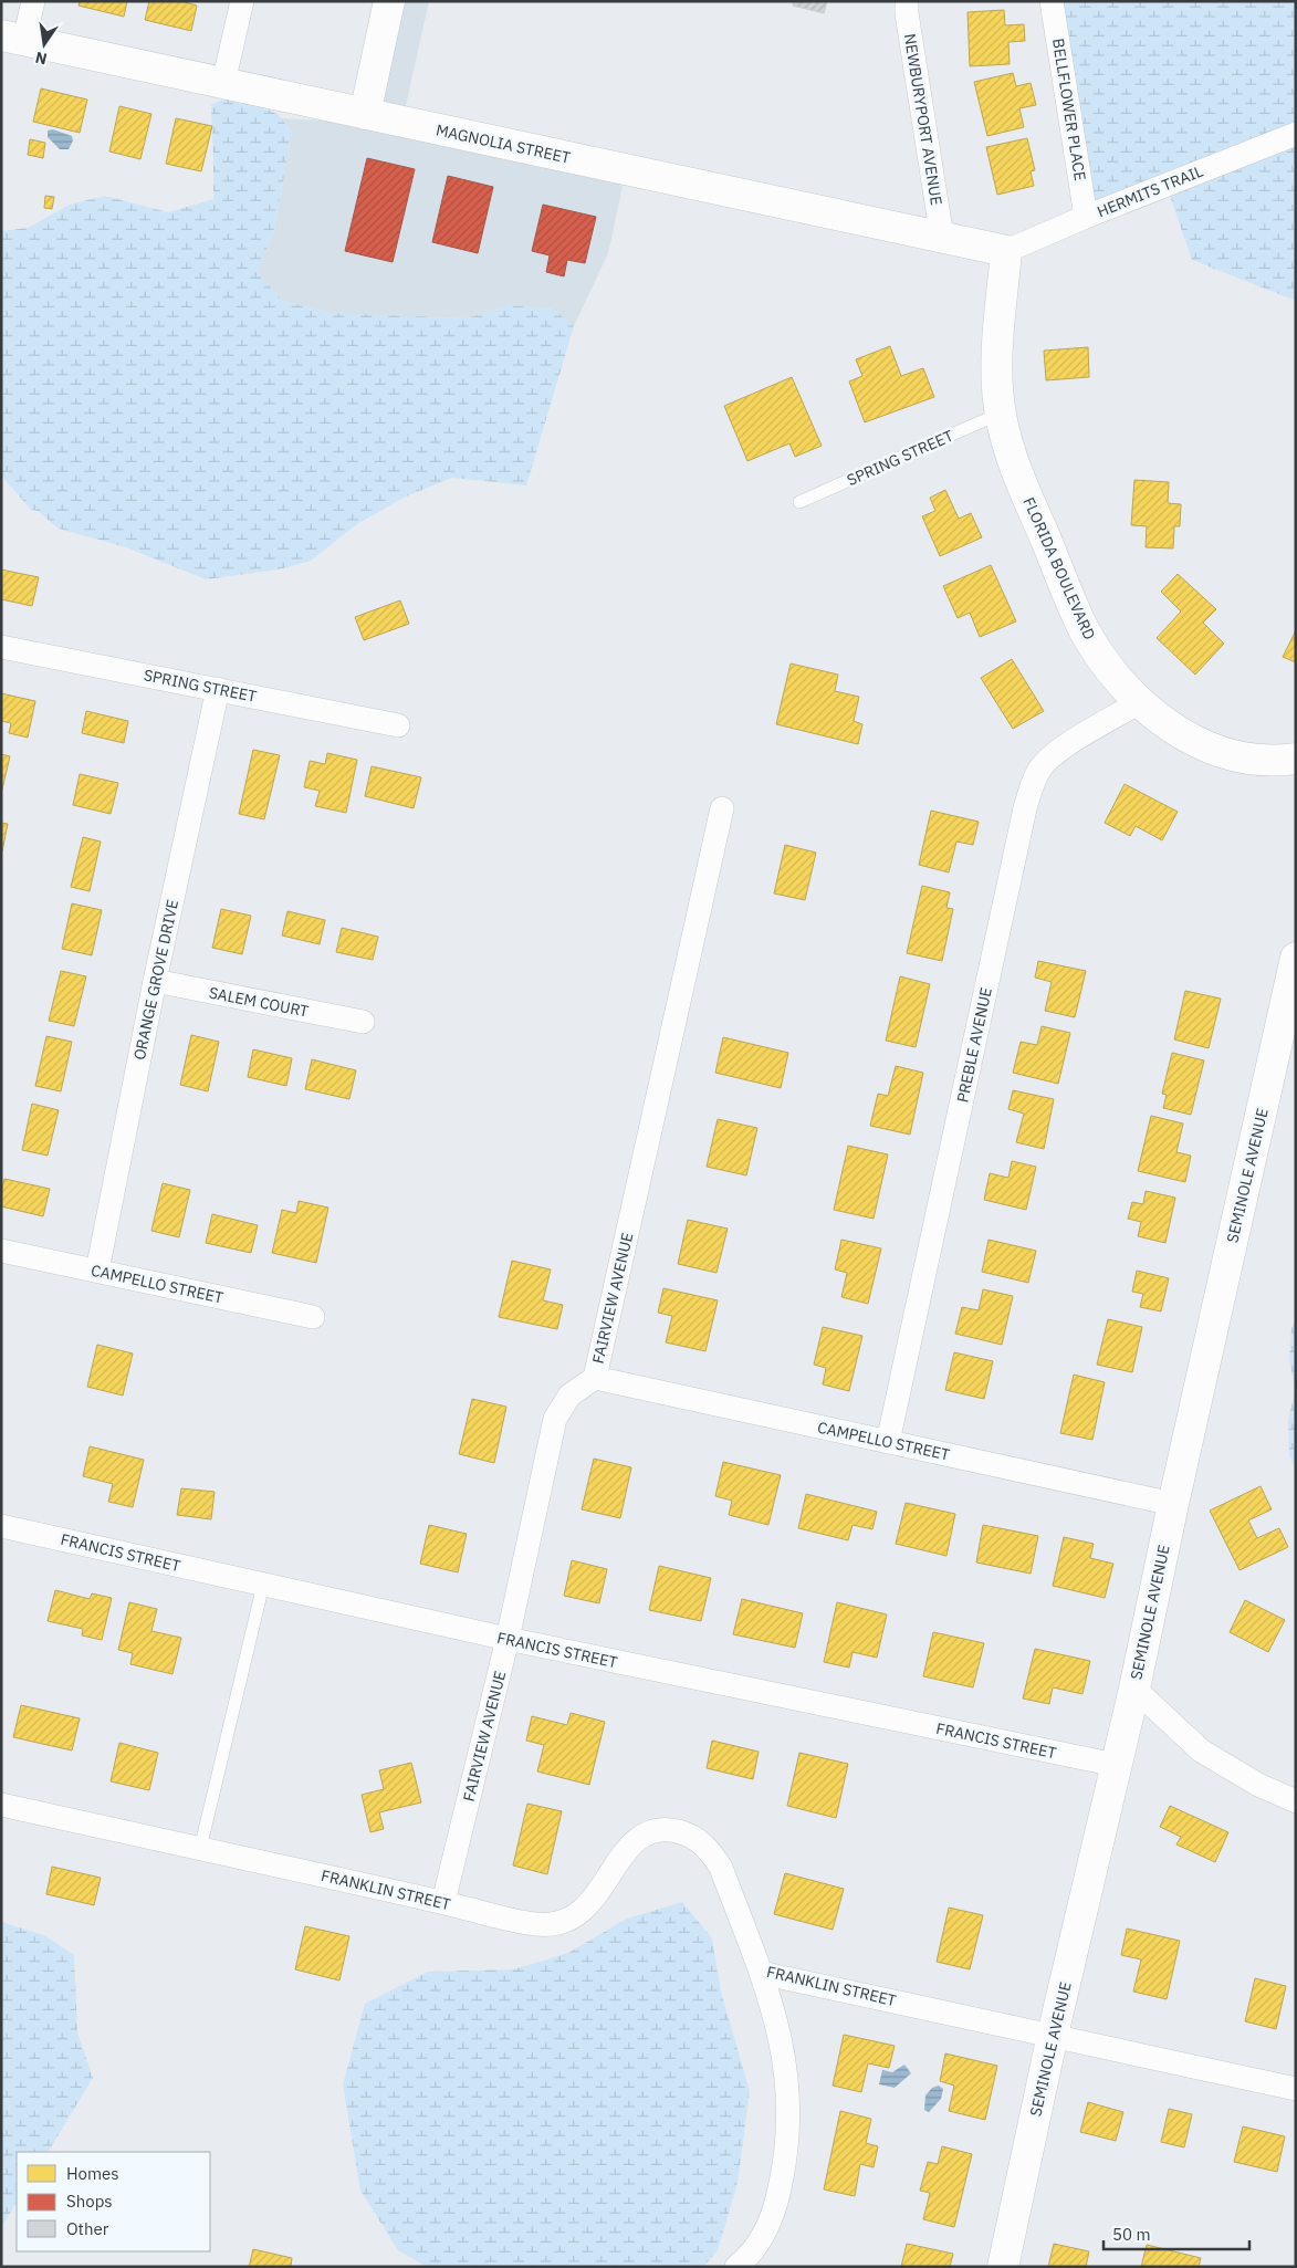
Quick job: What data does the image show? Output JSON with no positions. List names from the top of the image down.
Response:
{
  "streets": {
    "street": [
      "BELLFLOWER PLACE",
      "NEWBURYPORT AVENUE",
      "MAGNOLIA STREET",
      "HERMITS TRAIL",
      "SPRING STREET",
      "FLORIDA BOULEVARD",
      "ORANGE GROVE DRIVE",
      "SALEM COURT",
      "PREBLE AVENUE",
      "SEMINOLE AVENUE",
      "CAMPELLO STREET",
      "FAIRVIEW AVENUE",
      "FRANCIS STREET",
      "FRANKLIN STREET"
    ]
  },
  "crossings": [
    ["BELLFLOWER PLACE", "HERMITS TRAIL"],
    ["NEWBURYPORT AVENUE", "MAGNOLIA STREET"],
    ["MAGNOLIA STREET", "HERMITS TRAIL"],
    ["MAGNOLIA STREET", "FLORIDA BOULEVARD"],
    ["HERMITS TRAIL", "FLORIDA BOULEVARD"],
    ["SPRING STREET", "FLORIDA BOULEVARD"],
    ["SPRING STREET", "ORANGE GROVE DRIVE"],
    ["FLORIDA BOULEVARD", "PREBLE AVENUE"],
    ["ORANGE GROVE DRIVE", "SALEM COURT"],
    ["ORANGE GROVE DRIVE", "CAMPELLO STREET"],
    ["PREBLE AVENUE", "CAMPELLO STREET"],
    ["SEMINOLE AVENUE", "CAMPELLO STREET"],
    ["SEMINOLE AVENUE", "FRANCIS STREET"],
    ["SEMINOLE AVENUE", "FRANKLIN STREET"],
    ["CAMPELLO STREET", "FAIRVIEW AVENUE"],
    ["FAIRVIEW AVENUE", "FRANCIS STREET"],
    ["FAIRVIEW AVENUE", "FRANKLIN STREET"]
  ],
  "legend": ["Homes", "Shops", "Other"],
  "scale_bar": "50 m",
  "north": "bottom"
}
